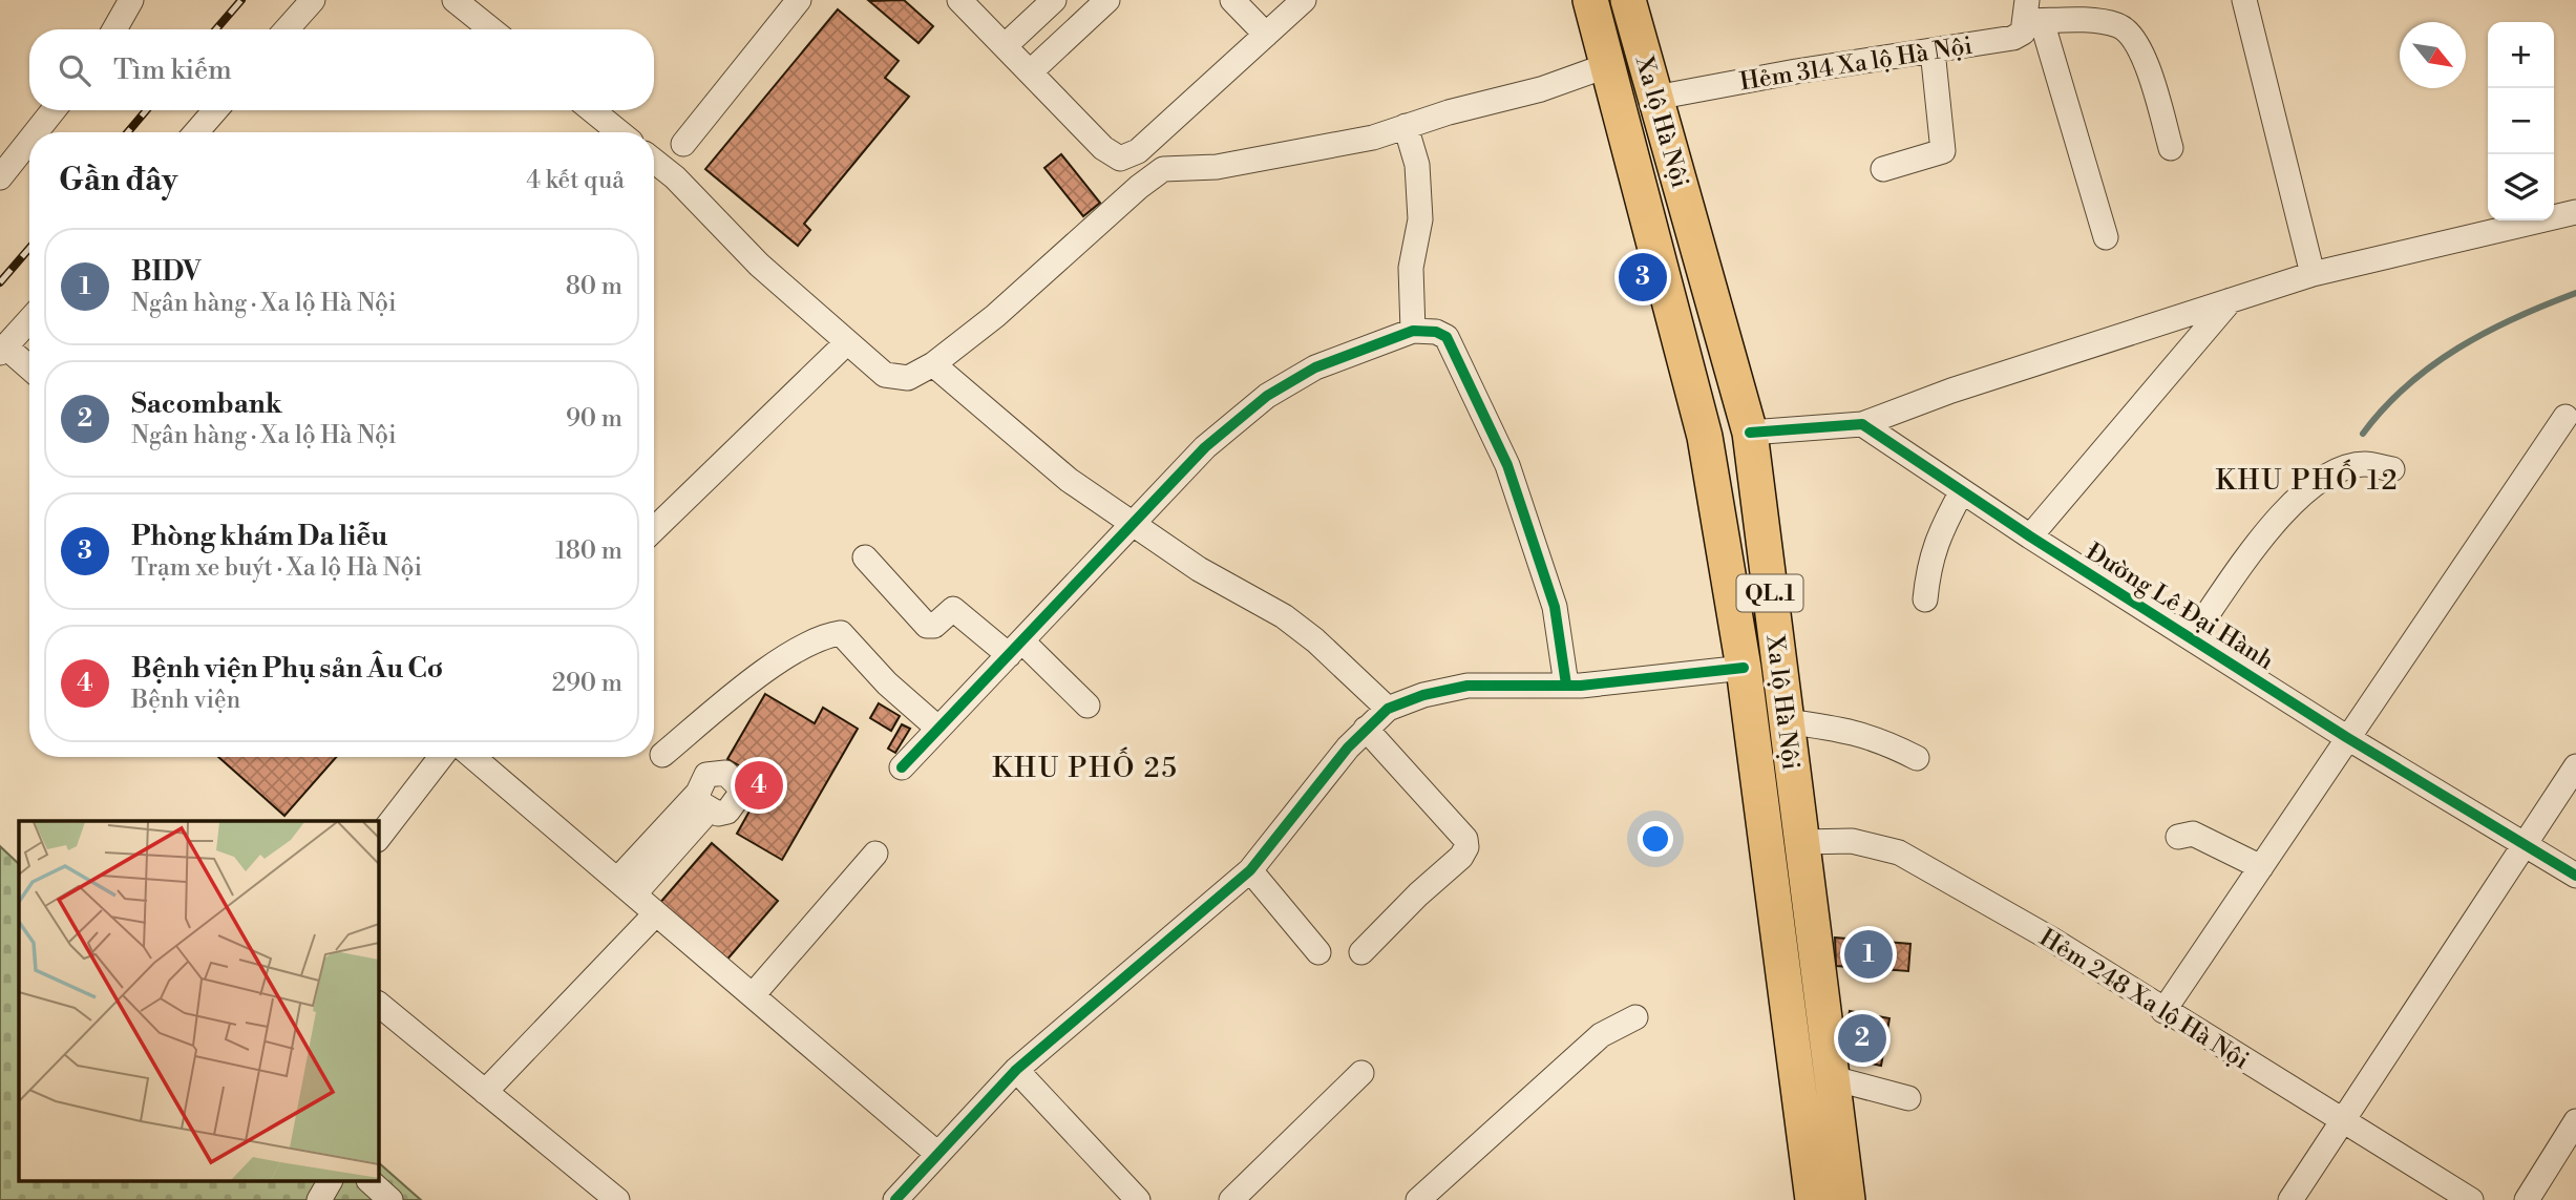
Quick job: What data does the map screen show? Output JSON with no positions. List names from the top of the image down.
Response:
{
  "streets": {
    "highway": ["Xa lộ Hà Nội", "QL.1"],
    "street": ["Hẻm 314 Xa lộ Hà Nội", "Đường Lê Đại Hành", "Hẻm 248 Xa lộ Hà Nội"]
  },
  "crossings": [
    ["Hẻm 314 Xa lộ Hà Nội", "Xa lộ Hà Nội"],
    ["Xa lộ Hà Nội", "Hẻm 248 Xa lộ Hà Nội"]
  ],
  "districts": ["KHU PHỐ 12", "KHU PHỐ 25"],
  "north": "bottom right",
  "page": {
    "map_buttons": ["+", "−"],
    "search": "Tìm kiếm",
    "heading": ["Gần đây", "4 kết quả"],
    "list": [
      {
        "mark": "1",
        "name": "BIDV",
        "note": "Ngân hàng · Xa lộ Hà Nội",
        "value": "80 m"
      },
      {
        "mark": "2",
        "name": "Sacombank",
        "note": "Ngân hàng · Xa lộ Hà Nội",
        "value": "90 m"
      },
      {
        "mark": "3",
        "name": "Phòng khám Da liễu",
        "note": "Trạm xe buýt · Xa lộ Hà Nội",
        "value": "180 m"
      },
      {
        "mark": "4",
        "name": "Bệnh viện Phụ sản Âu Cơ",
        "note": "Bệnh viện",
        "value": "290 m"
      }
    ],
    "pins": [
      "3",
      "4",
      "1",
      "2"
    ]
  }
}
